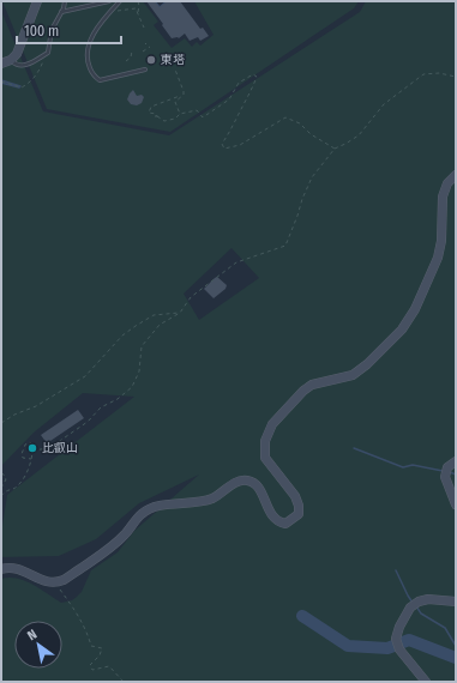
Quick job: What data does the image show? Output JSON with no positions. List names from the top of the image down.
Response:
{
  "places": ["東塔", "比叡山"],
  "scale_bar": "100 m",
  "north": "top left"
}
